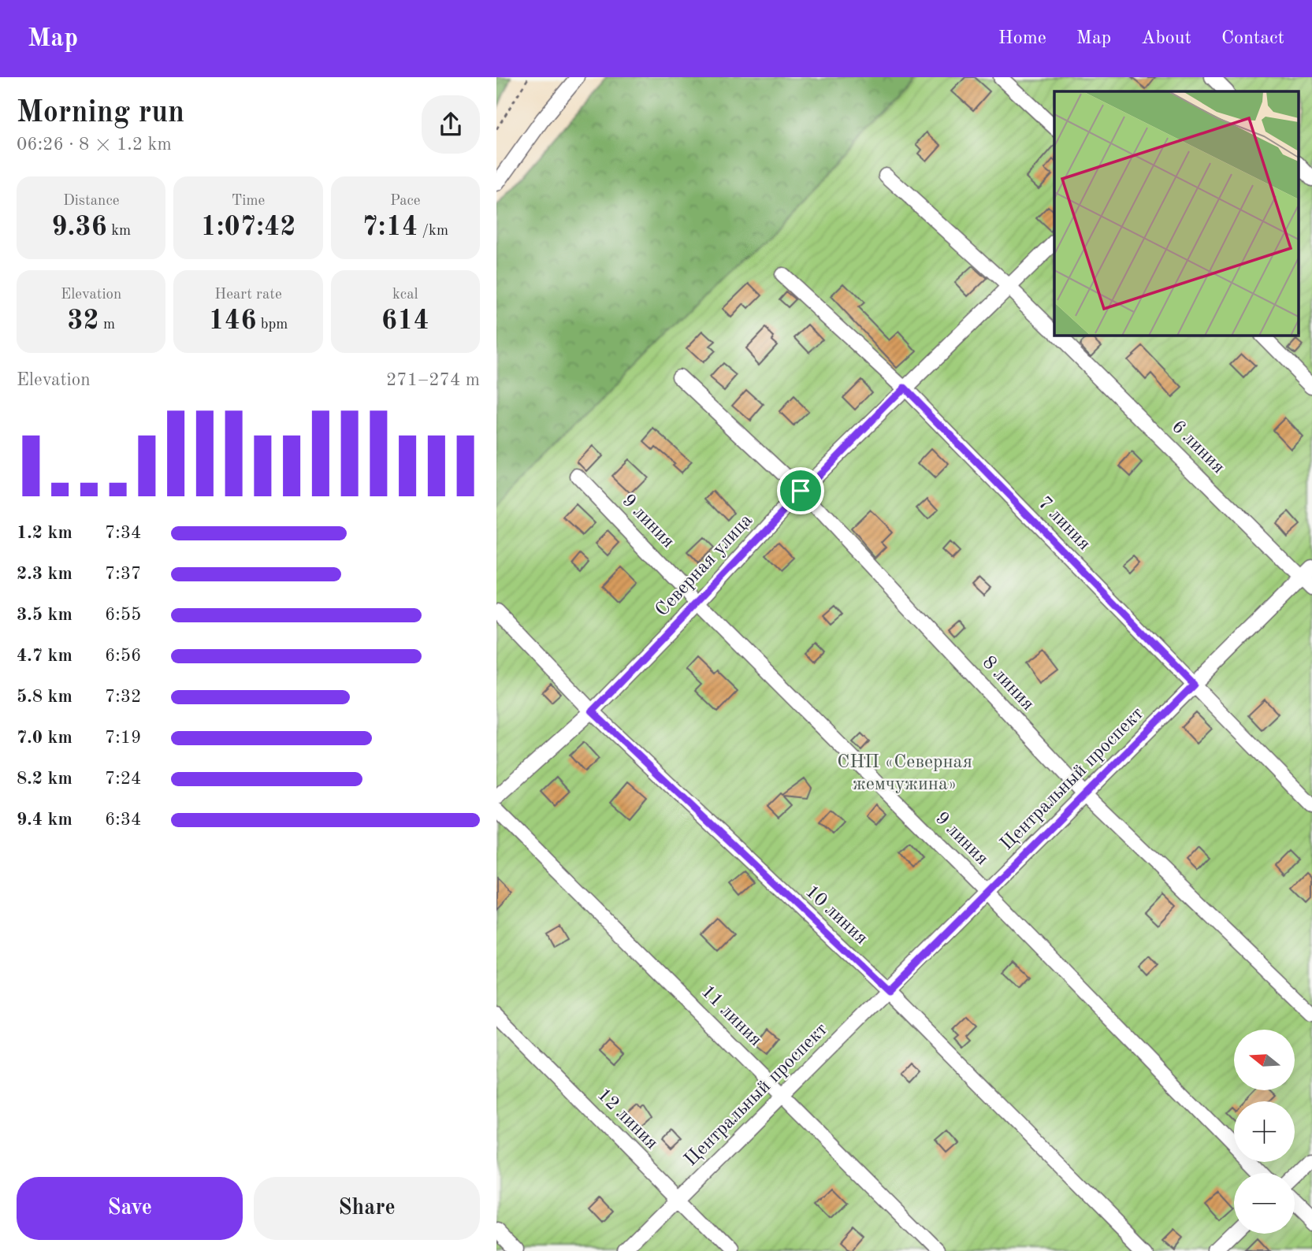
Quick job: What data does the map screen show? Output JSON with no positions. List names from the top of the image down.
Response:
{
  "streets": {
    "street": [
      "6 линия",
      "9 линия",
      "7 линия",
      "Северная улица",
      "8 линия",
      "Центральный проспект",
      "10 линия",
      "11 линия",
      "12 линия"
    ]
  },
  "crossings": [
    ["6 линия", "Северная улица"],
    ["6 линия", "Центральный проспект"],
    ["9 линия", "Северная улица"],
    ["9 линия", "Центральный проспект"],
    ["7 линия", "Северная улица"],
    ["7 линия", "Центральный проспект"],
    ["Северная улица", "8 линия"],
    ["Северная улица", "10 линия"],
    ["8 линия", "Центральный проспект"],
    ["Центральный проспект", "10 линия"],
    ["Центральный проспект", "11 линия"],
    ["Центральный проспект", "12 линия"]
  ],
  "parks": ["СНП «Северная жемчужина»"],
  "north": "left",
  "page": {
    "header": "Map",
    "nav": [
      "Home",
      "Map",
      "About",
      "Contact"
    ],
    "heading": ["Morning run", "06:26 · 8 × 1.2 km"],
    "stats": [
      ["Distance", "9.36 km"],
      ["Time", "1:07:42"],
      ["Pace", "7:14 /km"],
      ["Elevation", "32 m"],
      ["Heart rate", "146 bpm"],
      ["kcal", "614"]
    ],
    "chart": ["Elevation", "271–274 m"],
    "list": [
      {
        "name": "1.2 km",
        "note": "7:34"
      },
      {
        "name": "2.3 km",
        "note": "7:37"
      },
      {
        "name": "3.5 km",
        "note": "6:55"
      },
      {
        "name": "4.7 km",
        "note": "6:56"
      },
      {
        "name": "5.8 km",
        "note": "7:32"
      },
      {
        "name": "7.0 km",
        "note": "7:19"
      },
      {
        "name": "8.2 km",
        "note": "7:24"
      },
      {
        "name": "9.4 km",
        "note": "6:34"
      }
    ],
    "map_buttons": ["+", "−"],
    "buttons": ["Save", "Share"]
  }
}
